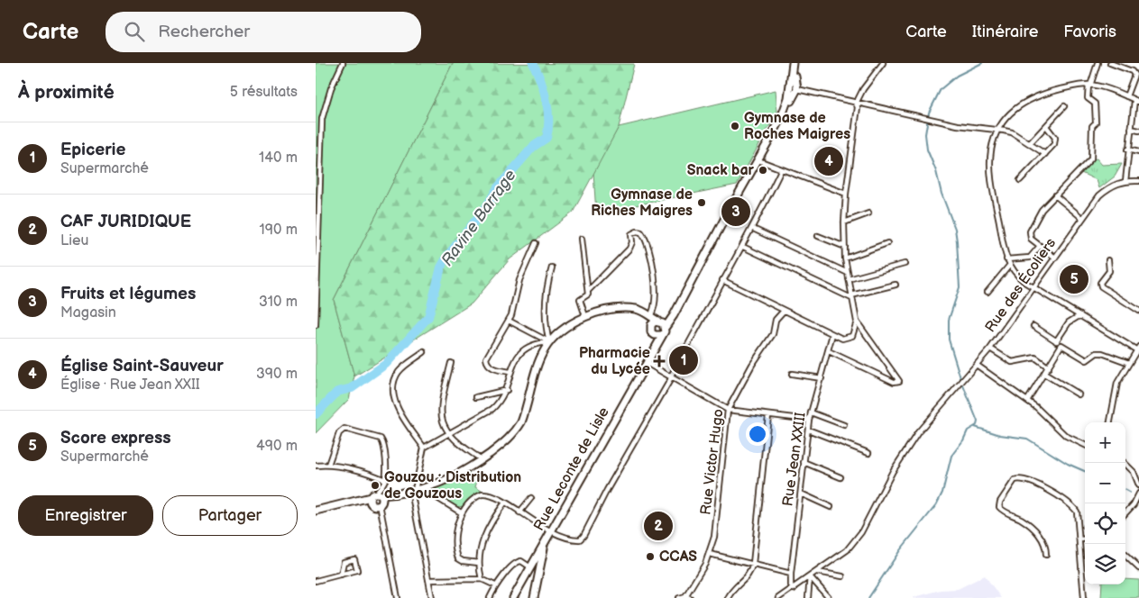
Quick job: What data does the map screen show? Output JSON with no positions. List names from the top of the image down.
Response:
{
  "streets": {
    "main road": ["Rue Leconte de Lisle"],
    "street": ["Rue des Écoliers", "Rue Jean XXIII", "Rue Victor Hugo"]
  },
  "crossings": [
    ["Rue des Écoliers", "Rue Jean XXIII"]
  ],
  "water": ["Ravine Barrage"],
  "places": {
    "other": [
      "Gymnase de Roches Maigres",
      "Snack bar",
      "Gymnase de Riches Maigres",
      "Gouzou : Distribution de Gouzous",
      "CCAS"
    ],
    "health": ["Pharmacie du Lycée"]
  },
  "page": {
    "header": "Carte",
    "search": "Rechercher",
    "nav": ["Carte", "Itinéraire", "Favoris"],
    "heading": ["À proximité", "5 résultats"],
    "list": [
      {
        "mark": "1",
        "name": "Epicerie",
        "note": "Supermarché",
        "value": "140 m"
      },
      {
        "mark": "2",
        "name": "CAF JURIDIQUE",
        "note": "Lieu",
        "value": "190 m"
      },
      {
        "mark": "3",
        "name": "Fruits et légumes",
        "note": "Magasin",
        "value": "310 m"
      },
      {
        "mark": "4",
        "name": "Église Saint-Sauveur",
        "note": "Église · Rue Jean XXII",
        "value": "390 m"
      },
      {
        "mark": "5",
        "name": "Score express",
        "note": "Supermarché",
        "value": "490 m"
      }
    ],
    "pins": [
      "4",
      "3",
      "5",
      "1",
      "2"
    ],
    "map_buttons": ["+", "−"],
    "buttons": ["Enregistrer", "Partager"]
  }
}
